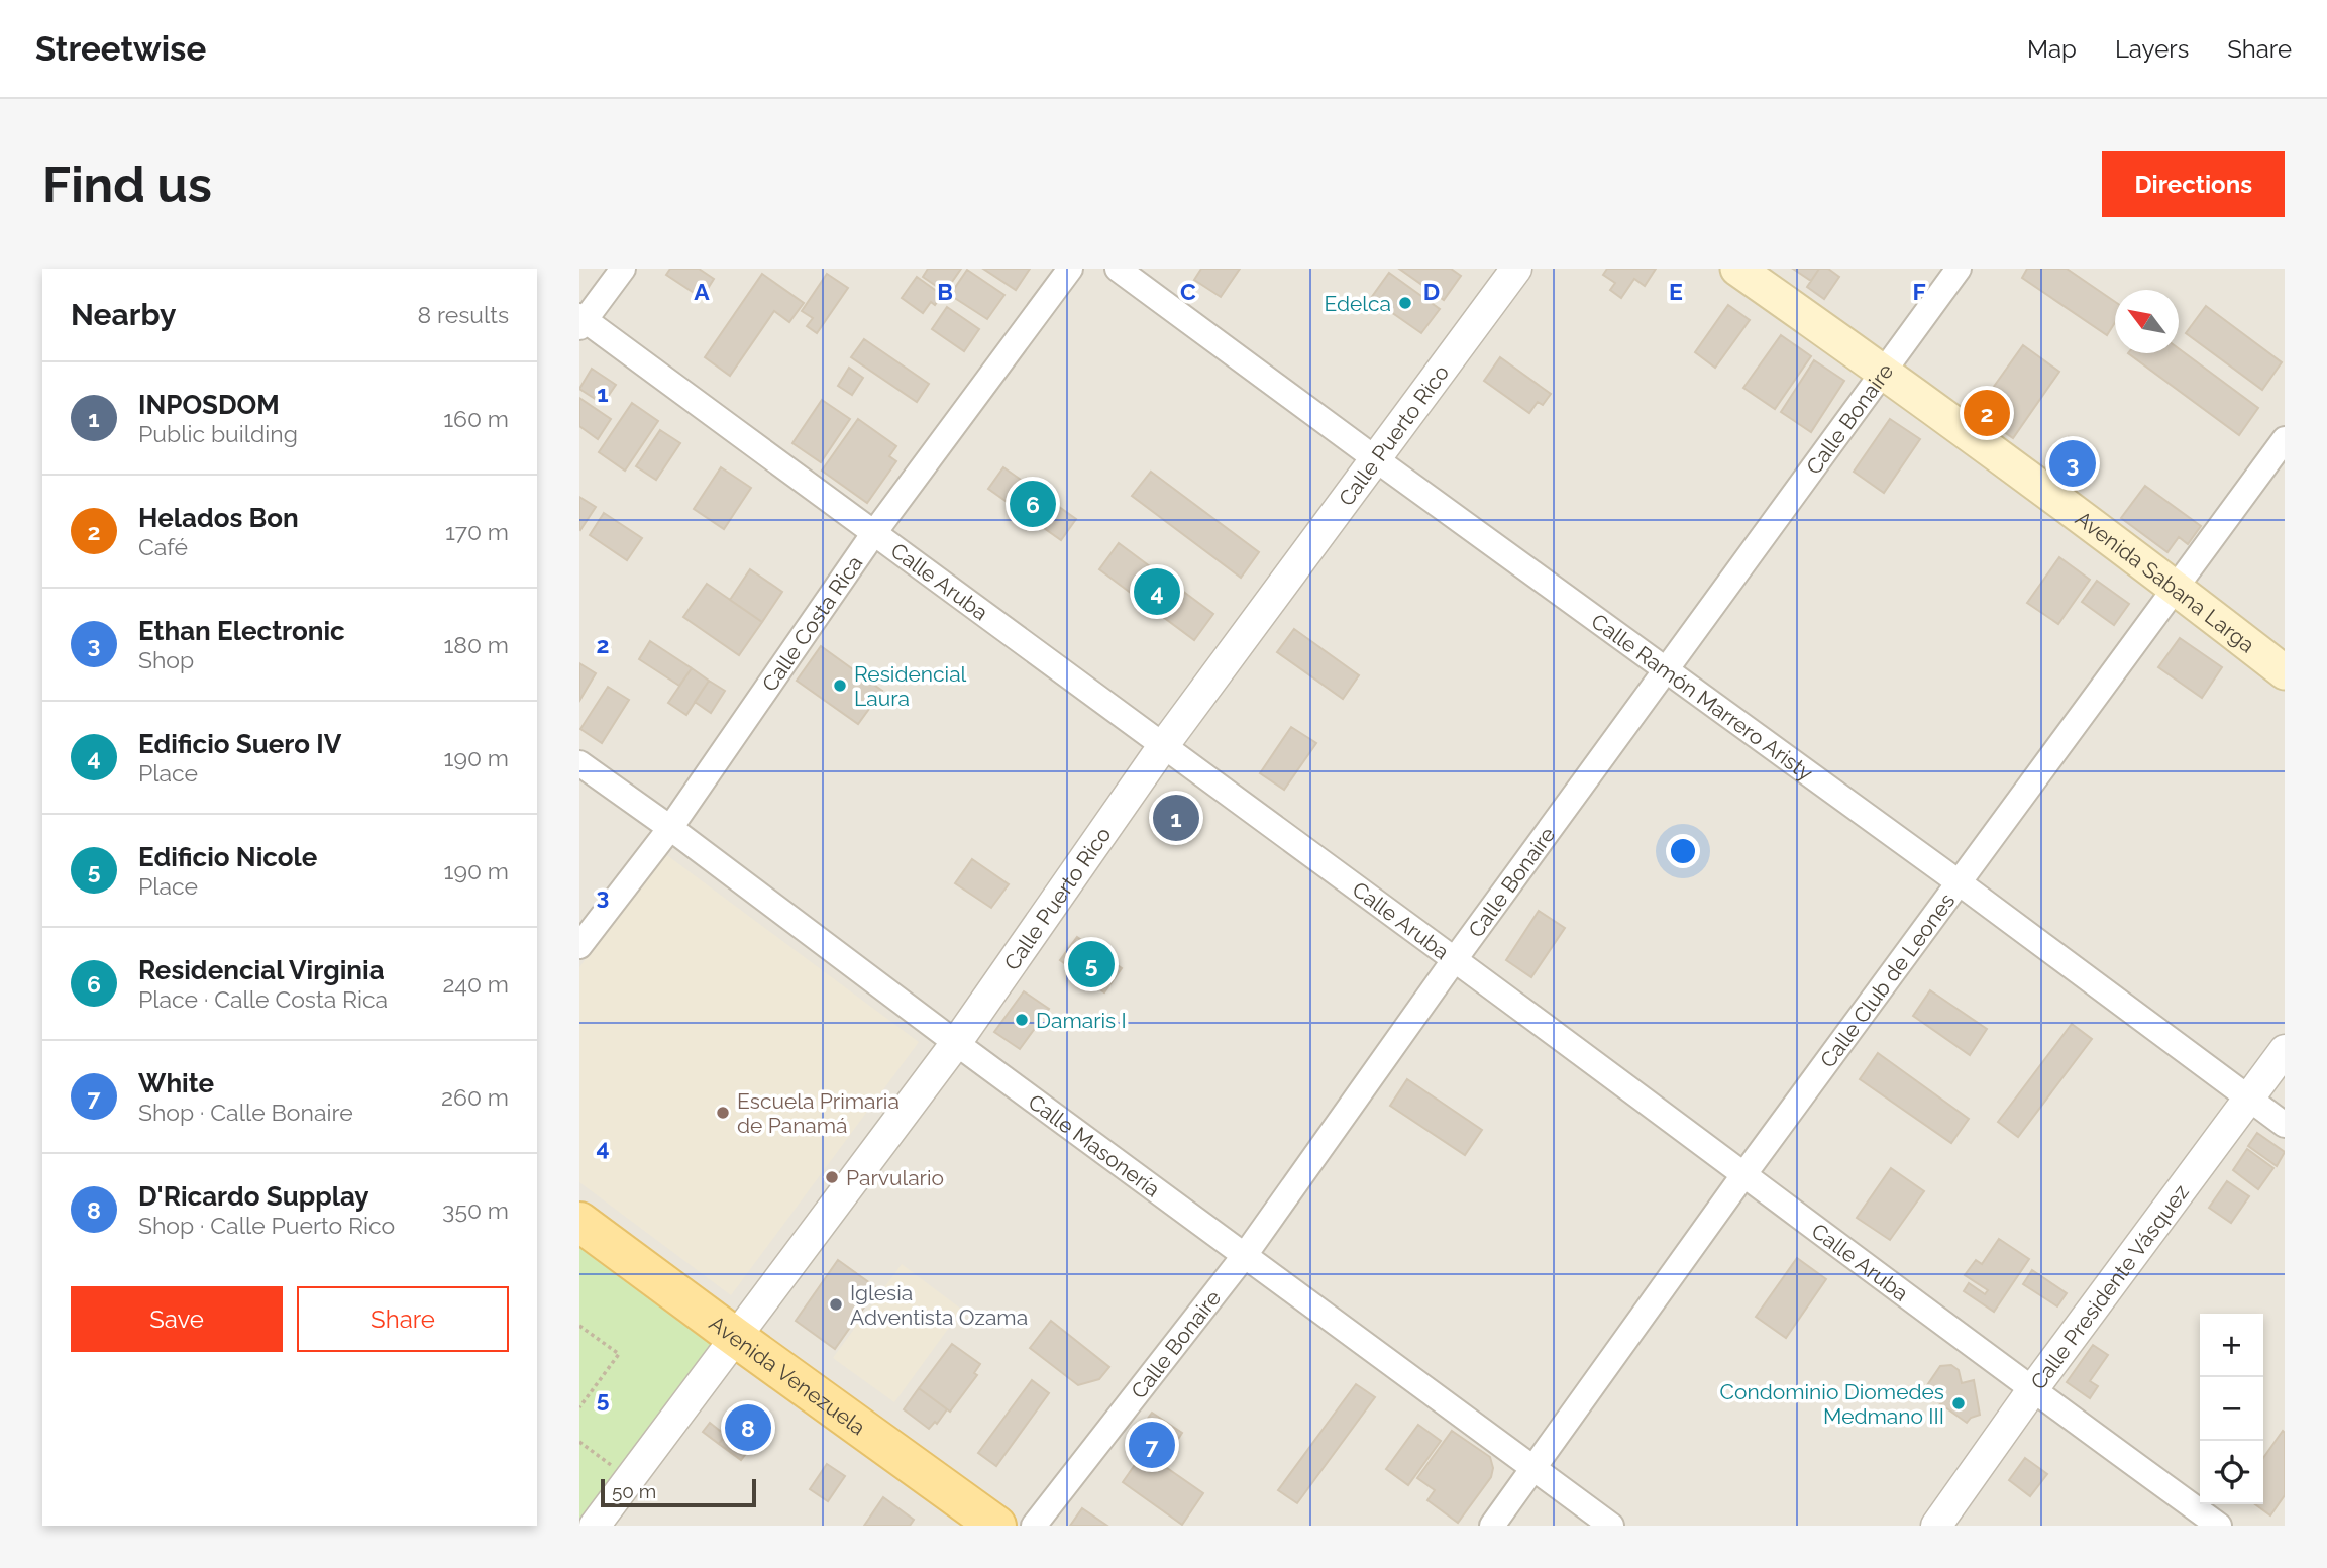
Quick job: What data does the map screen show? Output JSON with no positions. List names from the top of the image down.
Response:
{
  "streets": {
    "main road": ["Avenida Sabana Larga", "Avenida Venezuela"],
    "street": [
      "Calle Bonaire",
      "Calle Puerto Rico",
      "Calle Aruba",
      "Calle Costa Rica",
      "Calle Ramón Marrero Aristy",
      "Calle Club de Leones",
      "Calle Masonería",
      "Calle Presidente Vásquez"
    ]
  },
  "crossings": [
    ["Calle Bonaire", "Calle Aruba"],
    ["Calle Bonaire", "Avenida Sabana Larga"],
    ["Calle Bonaire", "Calle Ramón Marrero Aristy"],
    ["Calle Bonaire", "Calle Masonería"],
    ["Calle Puerto Rico", "Calle Aruba"],
    ["Calle Puerto Rico", "Calle Ramón Marrero Aristy"],
    ["Calle Puerto Rico", "Calle Masonería"],
    ["Calle Puerto Rico", "Avenida Venezuela"],
    ["Calle Aruba", "Calle Costa Rica"],
    ["Calle Aruba", "Calle Club de Leones"],
    ["Calle Aruba", "Calle Presidente Vásquez"],
    ["Avenida Sabana Larga", "Calle Club de Leones"],
    ["Calle Costa Rica", "Calle Masonería"],
    ["Calle Ramón Marrero Aristy", "Calle Club de Leones"],
    ["Calle Ramón Marrero Aristy", "Calle Presidente Vásquez"],
    ["Calle Club de Leones", "Calle Masonería"]
  ],
  "places": [
    "Edelca",
    "Residencial Laura",
    "Damaris I",
    "Escuela Primaria de Panamá",
    "Parvulario",
    "Iglesia Adventista Ozama",
    "Condominio Diomedes Medmano III"
  ],
  "scale_bar": "50 m",
  "north": "top left",
  "page": {
    "header": "Streetwise",
    "nav": ["Map", "Layers", "Share"],
    "buttons": [
      "Directions",
      ["Save", "Share"]
    ],
    "title": "Find us",
    "heading": ["Nearby", "8 results"],
    "list": [
      {
        "mark": "1",
        "name": "INPOSDOM",
        "note": "Public building",
        "value": "160 m"
      },
      {
        "mark": "2",
        "name": "Helados Bon",
        "note": "Café",
        "value": "170 m"
      },
      {
        "mark": "3",
        "name": "Ethan Electronic",
        "note": "Shop",
        "value": "180 m"
      },
      {
        "mark": "4",
        "name": "Edificio Suero IV",
        "note": "Place",
        "value": "190 m"
      },
      {
        "mark": "5",
        "name": "Edificio Nicole",
        "note": "Place",
        "value": "190 m"
      },
      {
        "mark": "6",
        "name": "Residencial Virginia",
        "note": "Place · Calle Costa Rica",
        "value": "240 m"
      },
      {
        "mark": "7",
        "name": "White",
        "note": "Shop · Calle Bonaire",
        "value": "260 m"
      },
      {
        "mark": "8",
        "name": "D'Ricardo Supplay",
        "note": "Shop · Calle Puerto Rico",
        "value": "350 m"
      }
    ],
    "pins": [
      "2",
      "3",
      "6",
      "4",
      "1",
      "5",
      "8",
      "7"
    ],
    "map_buttons": ["+", "−"],
    "scale": "50 m"
  },
  "grid": {
    "columns": [
      "A",
      "B",
      "C",
      "D",
      "E",
      "F"
    ],
    "rows": [
      "1",
      "2",
      "3",
      "4",
      "5"
    ]
  }
}
